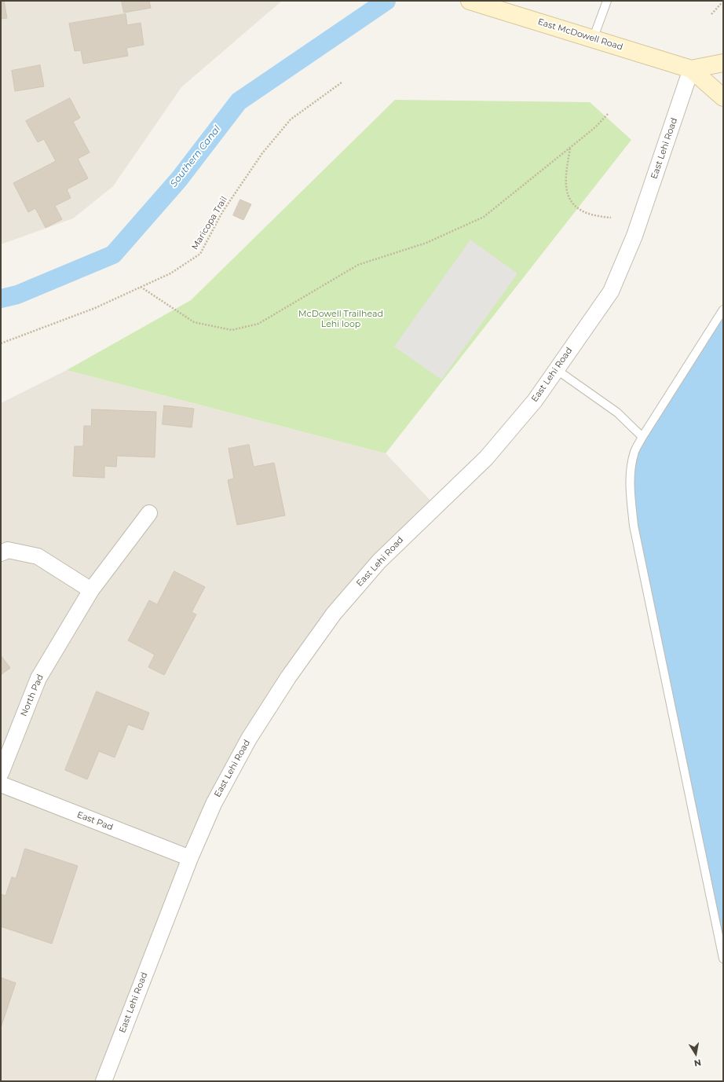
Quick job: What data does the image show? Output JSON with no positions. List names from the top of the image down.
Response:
{
  "streets": {
    "main road": ["East McDowell Road"],
    "street": ["East Lehi Road", "North Pad", "East Pad"],
    "path": ["Maricopa Trail"]
  },
  "crossings": [
    ["East McDowell Road", "East Lehi Road"],
    ["East Lehi Road", "East Pad"]
  ],
  "water": ["Southern Canal"],
  "parks": ["McDowell Trailhead Lehi loop"],
  "north": "bottom"
}
